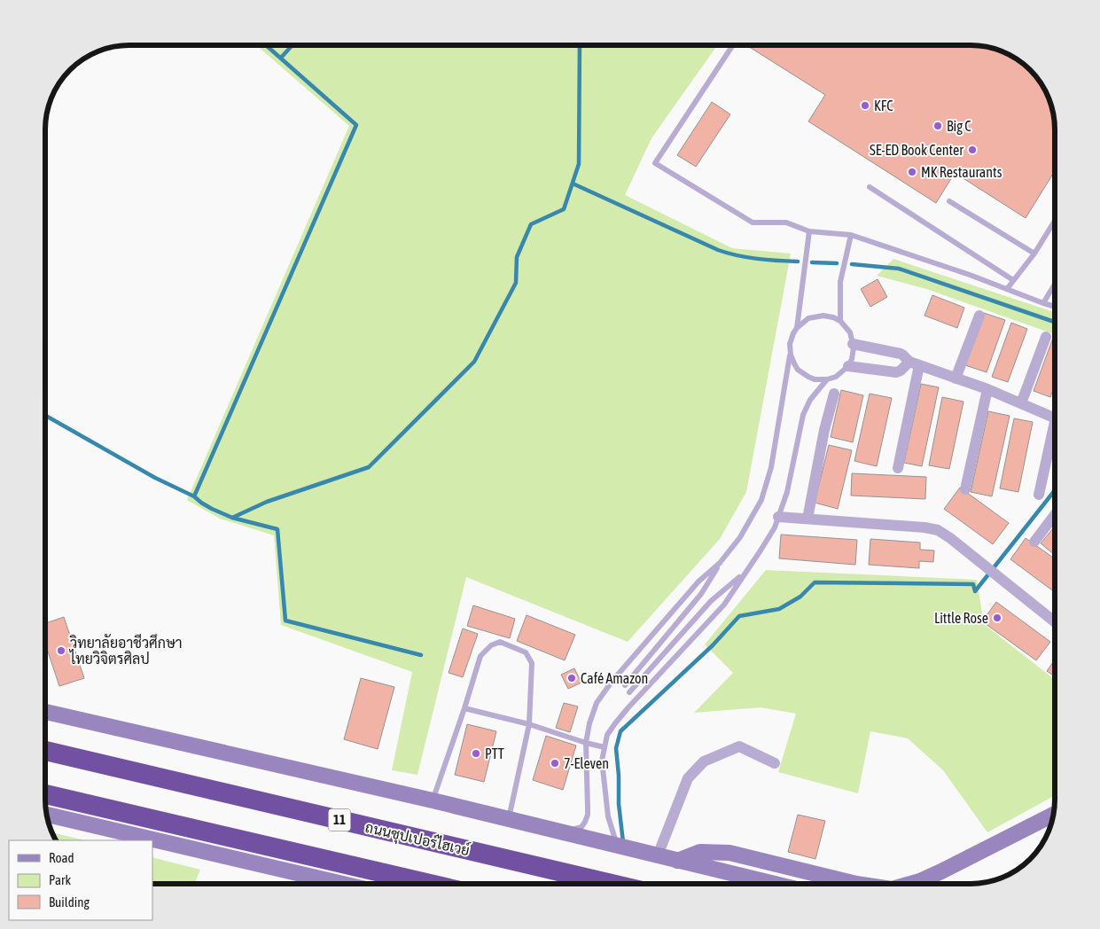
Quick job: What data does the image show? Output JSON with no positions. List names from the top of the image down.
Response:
{
  "streets": {
    "highway": ["11", "ถนนซุปเปอร์ไฮเวย์"]
  },
  "places": [
    "KFC",
    "Big C",
    "SE-ED Book Center",
    "MK Restaurants",
    "Little Rose",
    "วิทยาลัยอาชีวศึกษา ไทยวิจิตรศิลป",
    "Café Amazon",
    "PTT",
    "7-Eleven"
  ],
  "legend": ["Road", "Park", "Building"]
}
